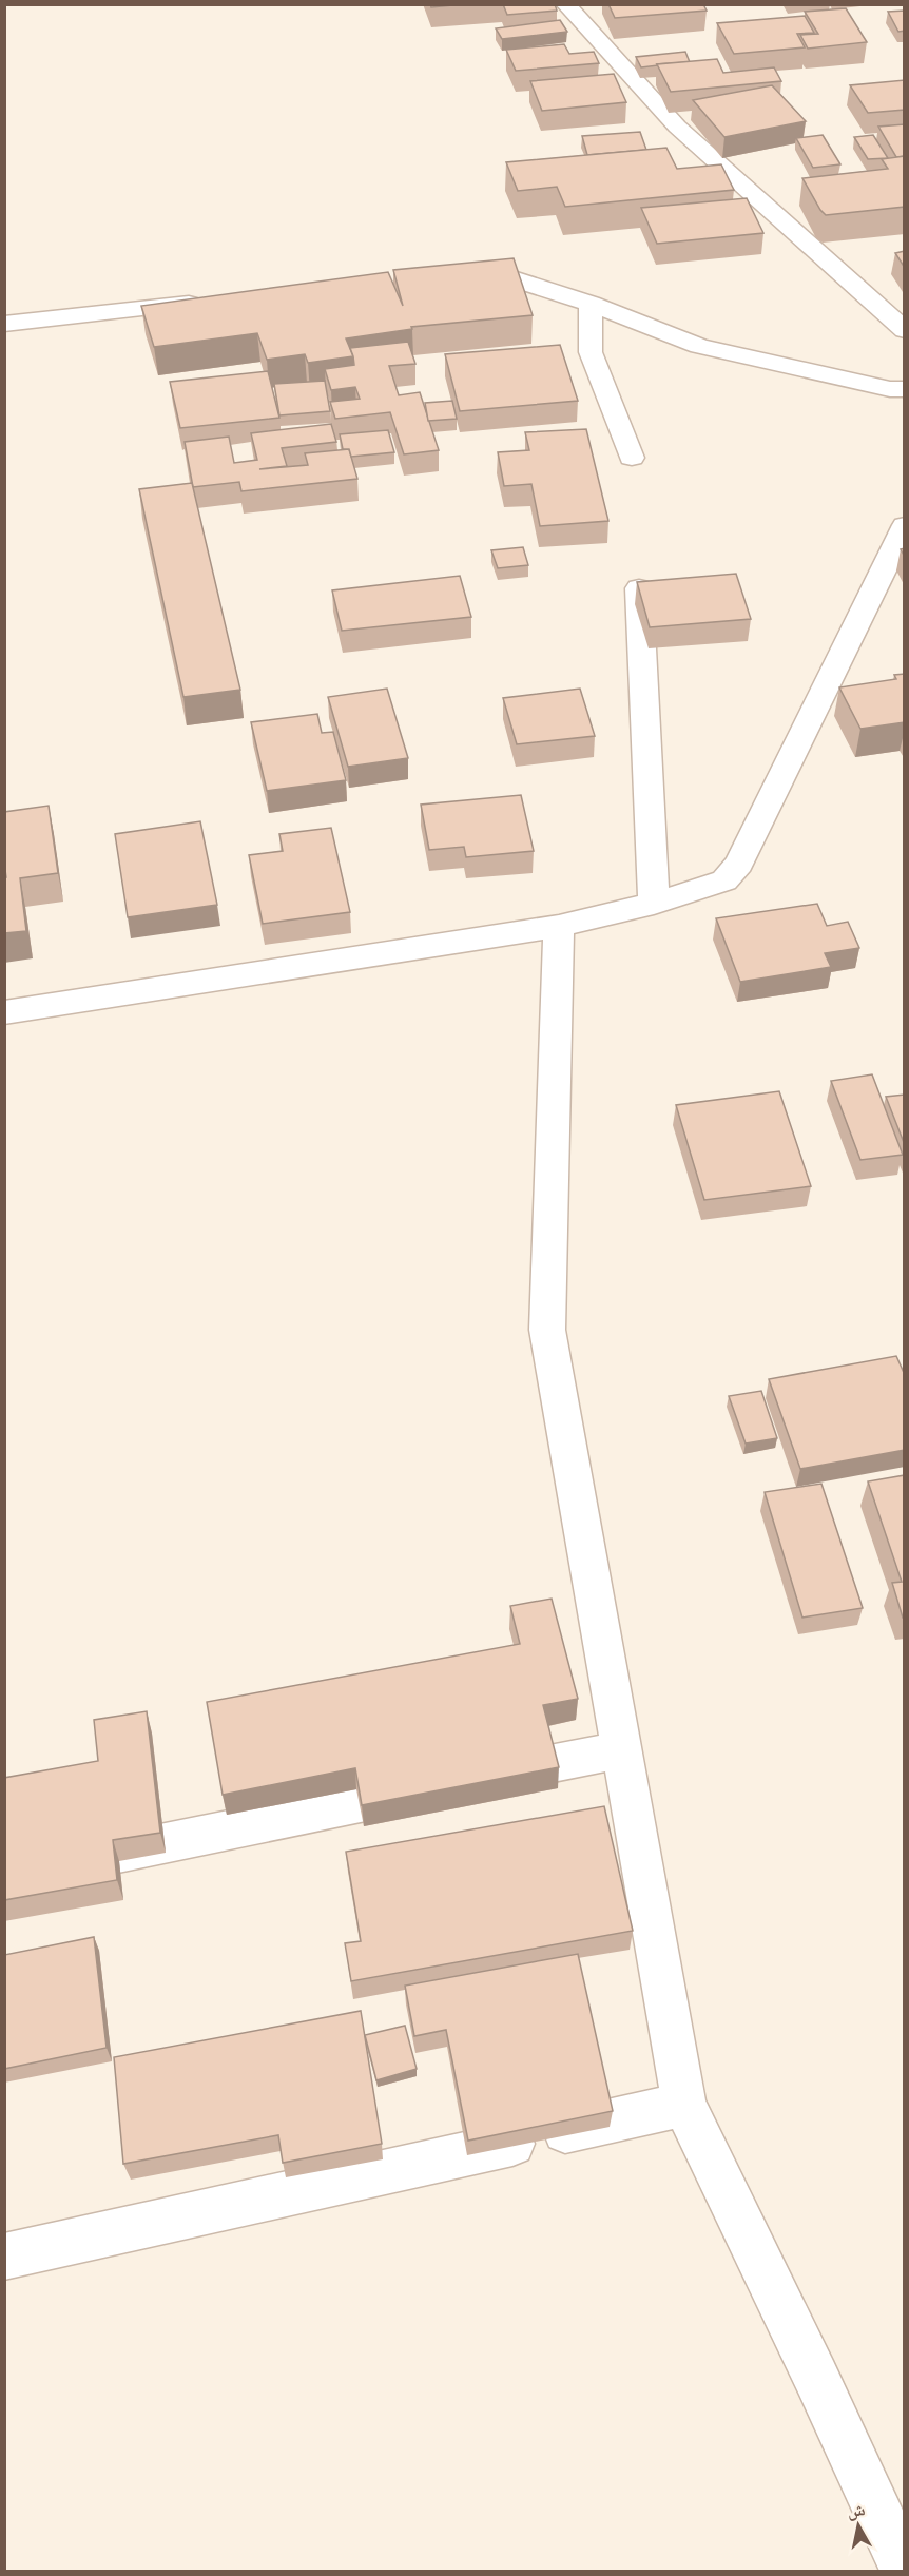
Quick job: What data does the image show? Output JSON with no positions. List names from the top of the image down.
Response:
{
  "north": "top"
}
